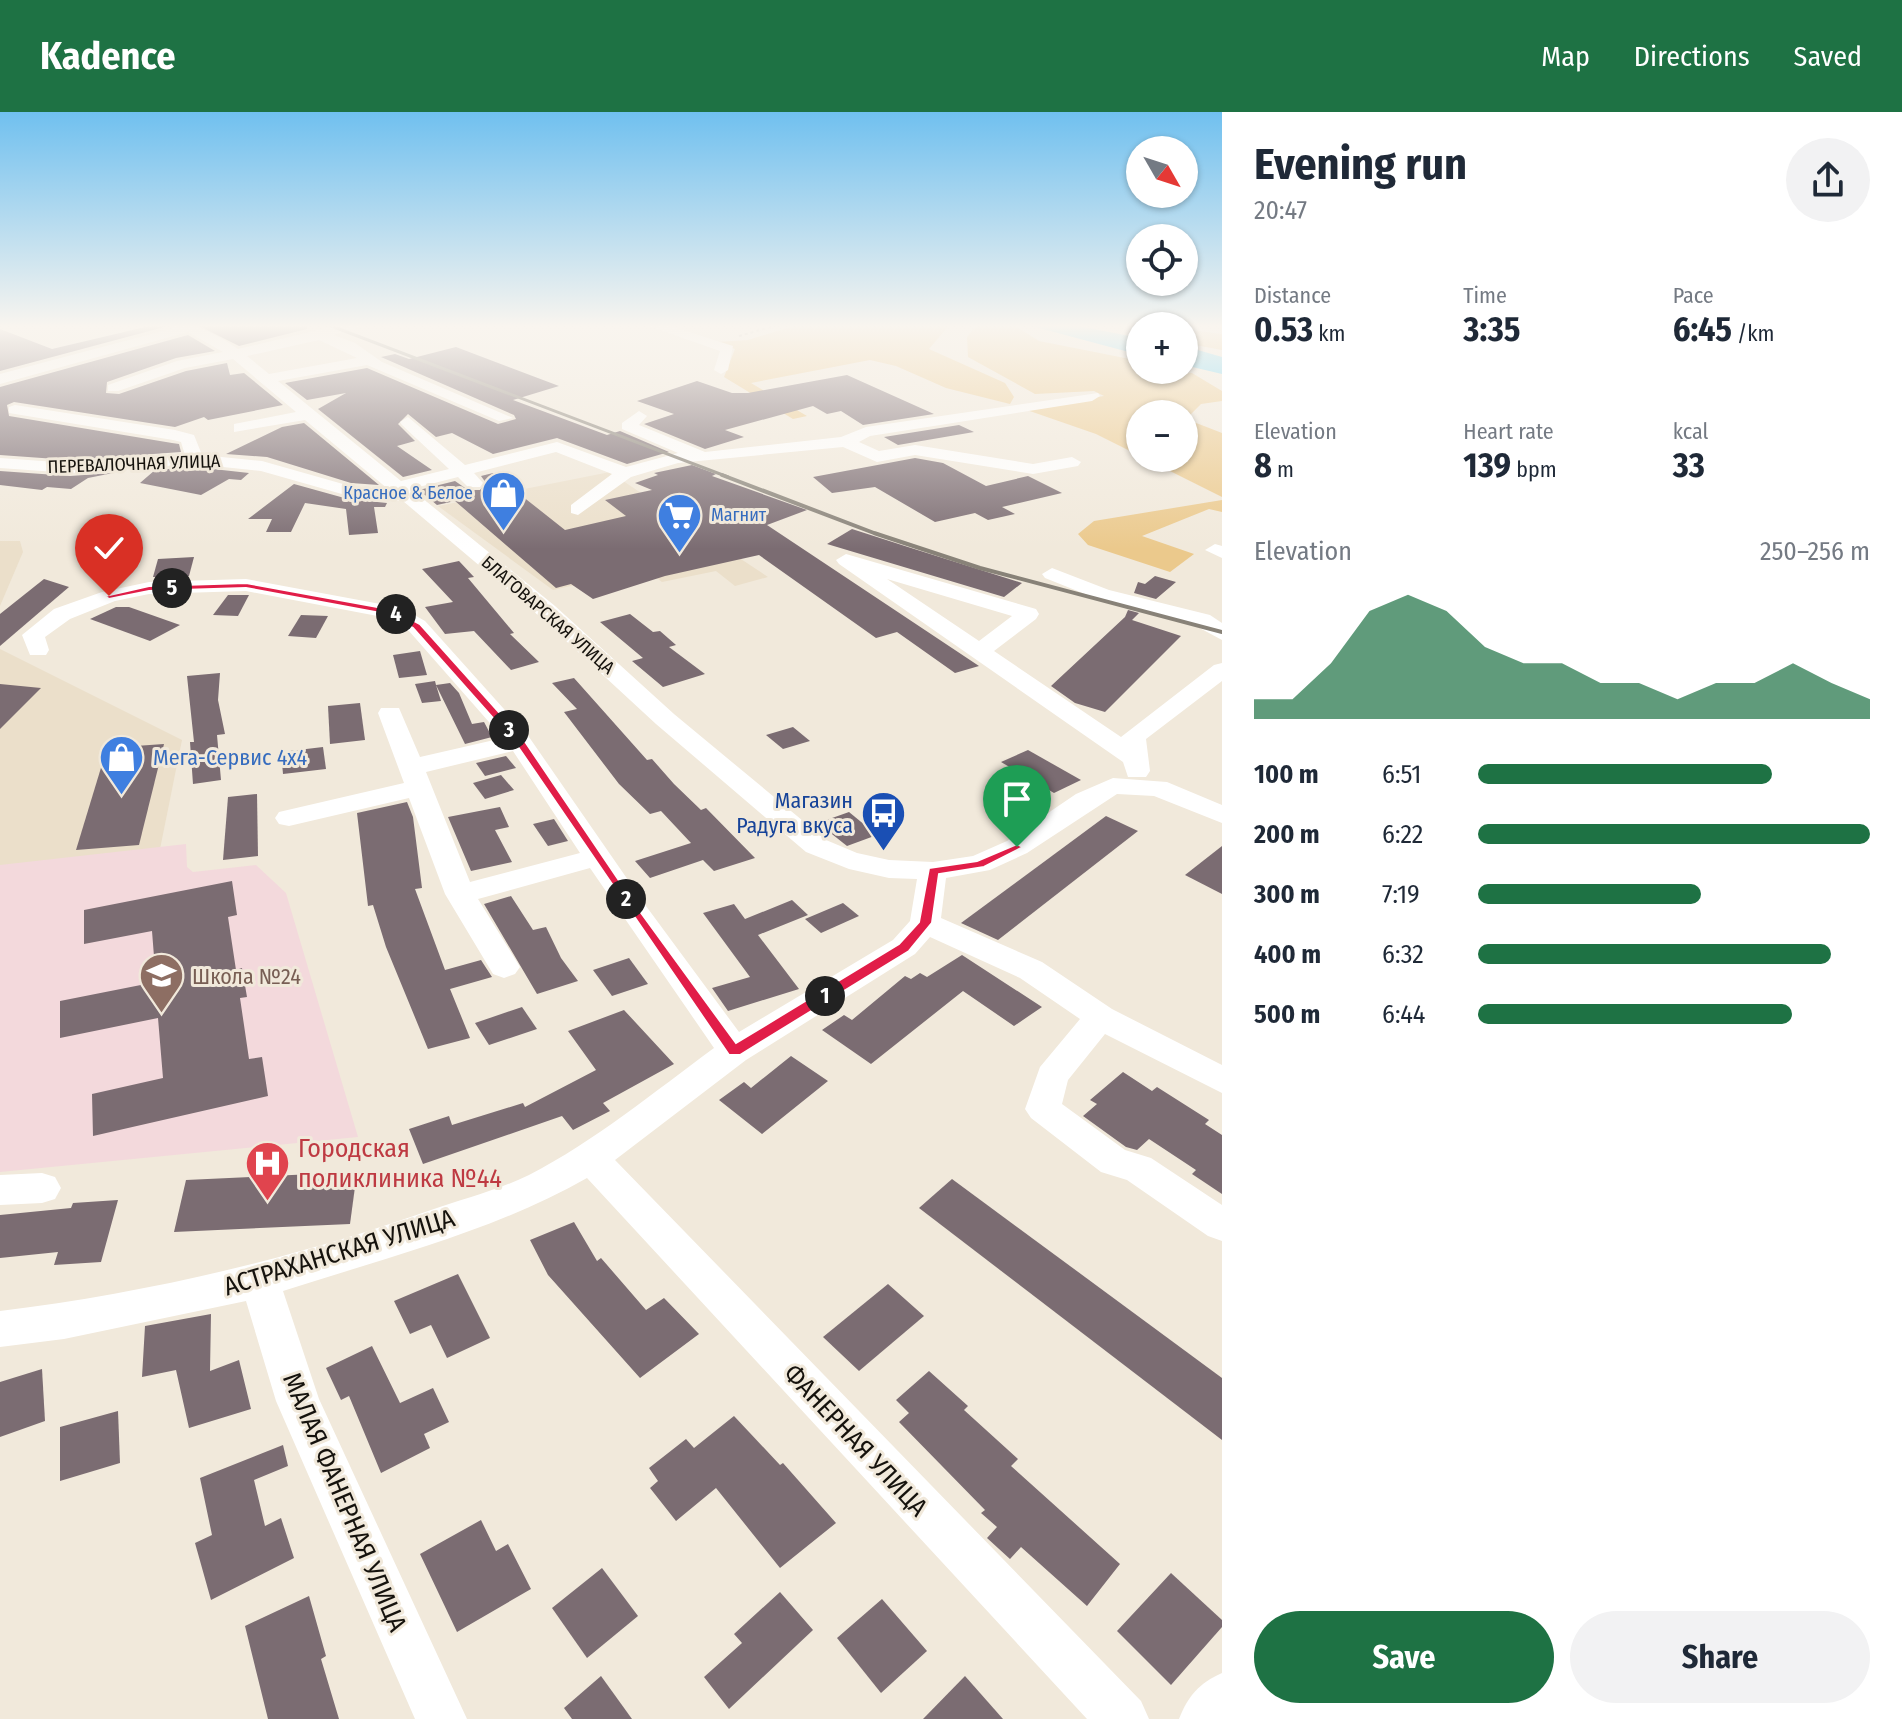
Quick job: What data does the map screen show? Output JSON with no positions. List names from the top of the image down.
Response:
{
  "streets": {
    "street": [
      "ПЕРЕВАЛОЧНАЯ УЛИЦА",
      "БЛАГОВАРСКАЯ УЛИЦА",
      "АСТРАХАНСКАЯ УЛИЦА",
      "ФАНЕРНАЯ УЛИЦА",
      "МАЛАЯ ФАНЕРНАЯ УЛИЦА"
    ]
  },
  "crossings": [
    ["ПЕРЕВАЛОЧНАЯ УЛИЦА", "БЛАГОВАРСКАЯ УЛИЦА"],
    ["АСТРАХАНСКАЯ УЛИЦА", "ФАНЕРНАЯ УЛИЦА"],
    ["АСТРАХАНСКАЯ УЛИЦА", "МАЛАЯ ФАНЕРНАЯ УЛИЦА"]
  ],
  "places": {
    "shop": ["Красное & Белое", "Мега-Сервис 4х4"],
    "supermarket": ["Магнит"],
    "bus stop": ["Магазин Радуга вкуса"],
    "school or university": ["Школа №24"],
    "hospital": ["Городская поликлиника №44"]
  },
  "north": "bottom right",
  "page": {
    "header": "Kadence",
    "nav": ["Map", "Directions", "Saved"],
    "heading": ["Evening run", "20:47"],
    "map_buttons": ["+", "−"],
    "stats": [
      ["Distance", "0.53 km"],
      ["Time", "3:35"],
      ["Pace", "6:45 /km"],
      ["Elevation", "8 m"],
      ["Heart rate", "139 bpm"],
      ["kcal", "33"]
    ],
    "chart": ["Elevation", "250–256 m"],
    "pins": [
      "5",
      "4",
      "3",
      "2",
      "1"
    ],
    "list": [
      {
        "name": "100 m",
        "note": "6:51"
      },
      {
        "name": "200 m",
        "note": "6:22"
      },
      {
        "name": "300 m",
        "note": "7:19"
      },
      {
        "name": "400 m",
        "note": "6:32"
      },
      {
        "name": "500 m",
        "note": "6:44"
      }
    ],
    "buttons": ["Save", "Share"]
  }
}
